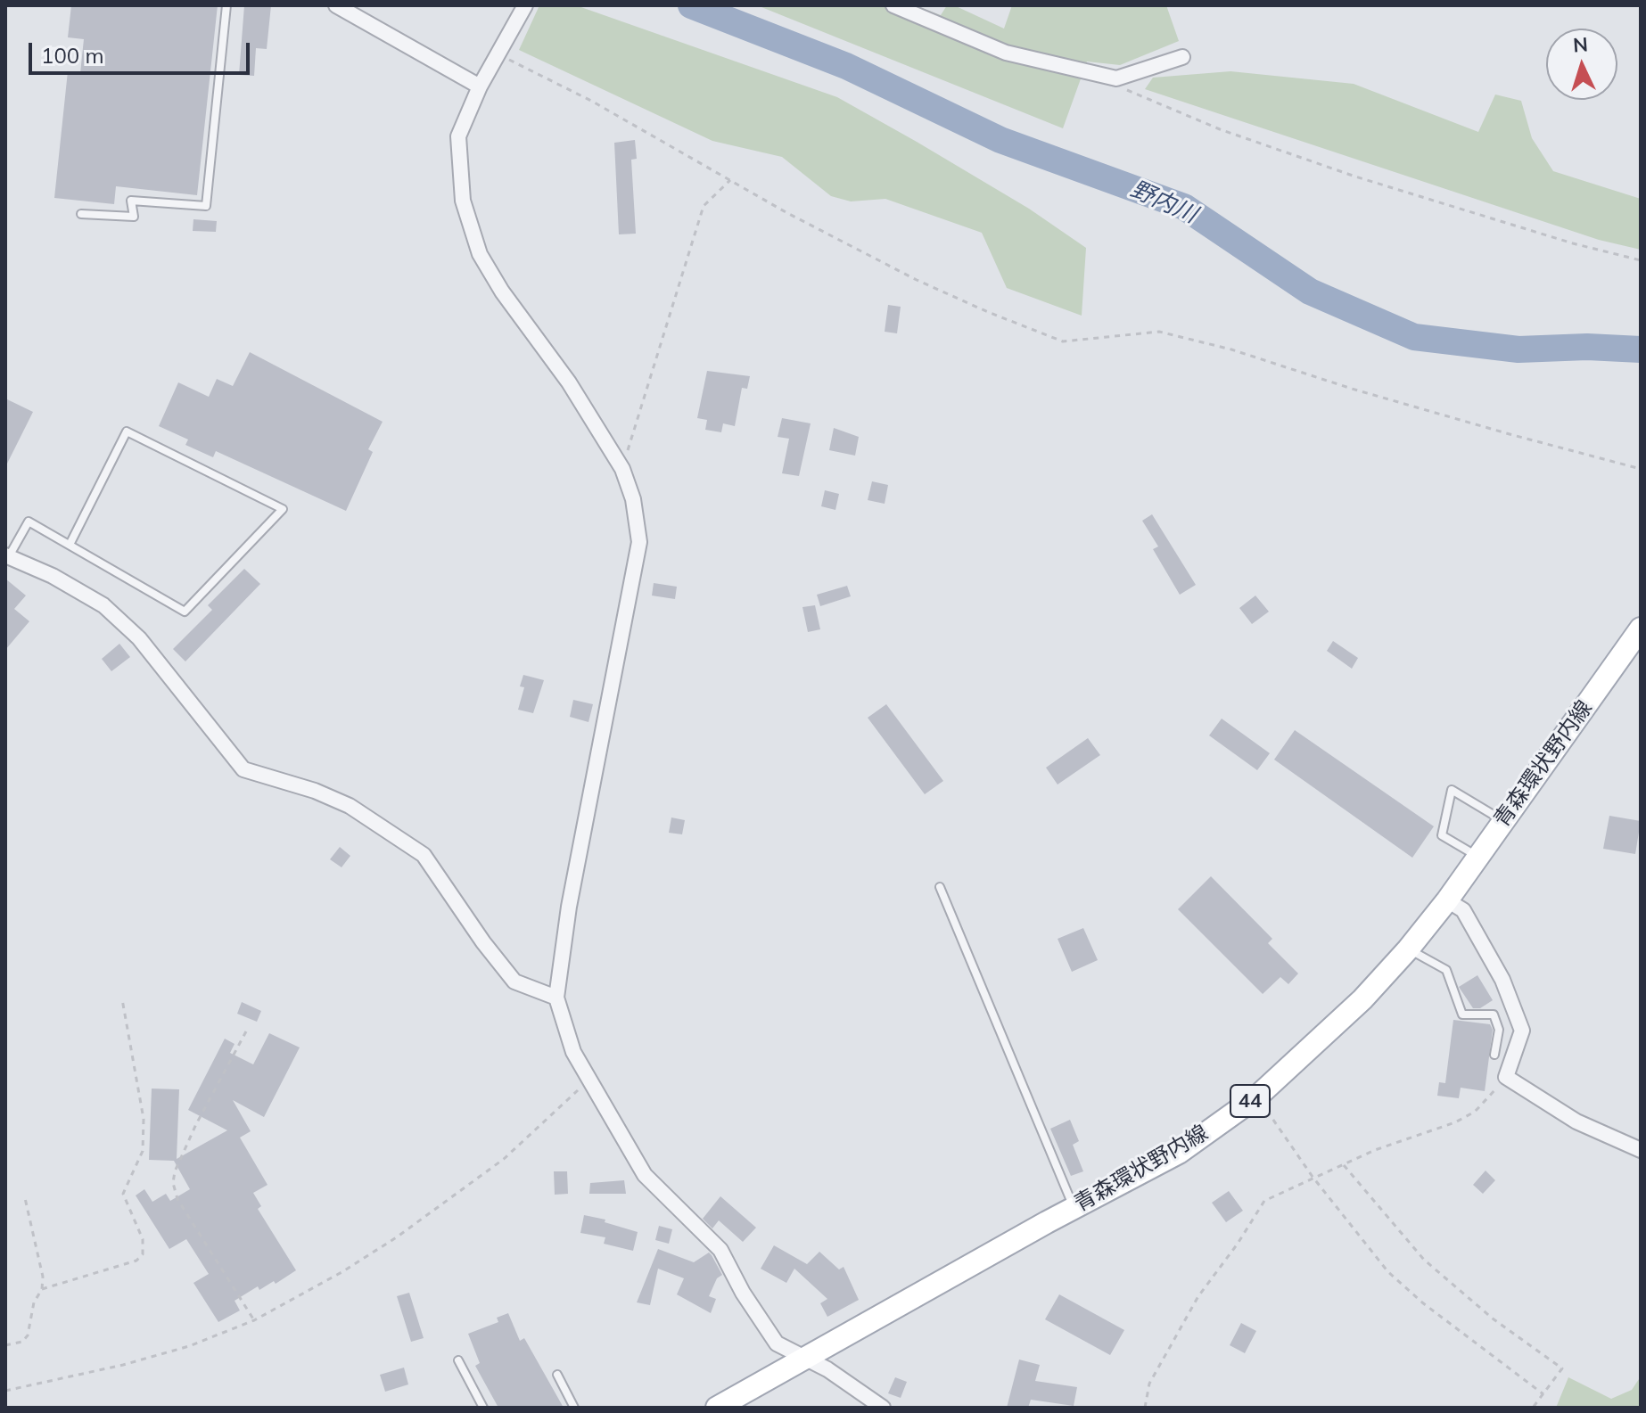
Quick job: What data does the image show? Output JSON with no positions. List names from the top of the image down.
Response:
{
  "streets": {
    "main road": ["青森環状野内線", "44"]
  },
  "water": ["野内川"],
  "scale_bar": "100 m",
  "north": "top"
}
